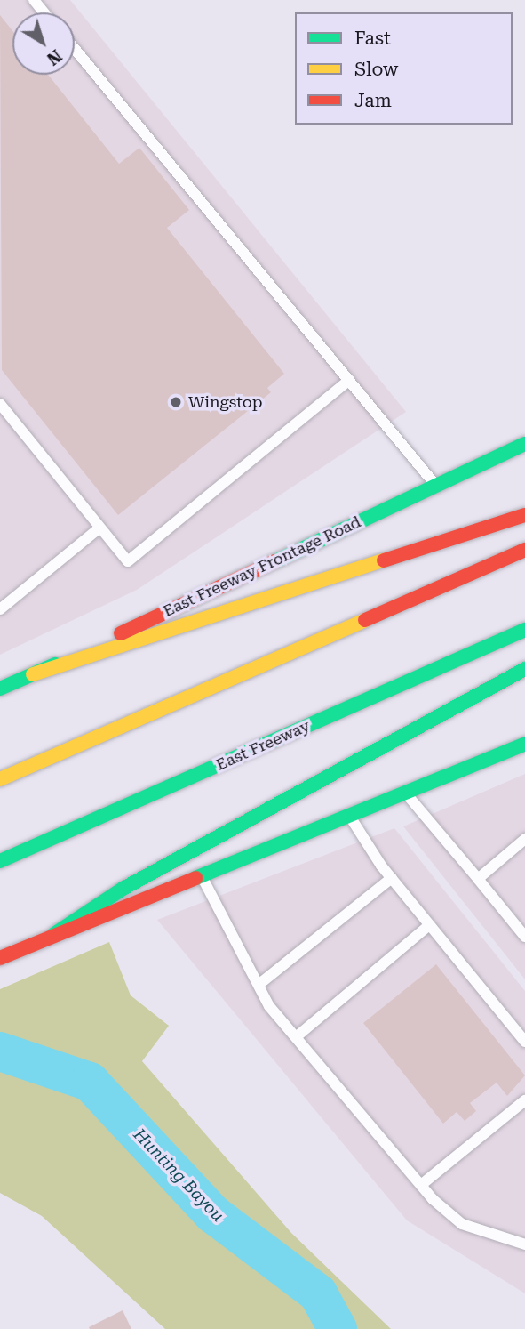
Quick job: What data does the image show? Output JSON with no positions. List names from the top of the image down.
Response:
{
  "streets": {
    "main road": ["East Freeway Frontage Road", "East Freeway"]
  },
  "water": ["Hunting Bayou"],
  "places": ["Wingstop"],
  "legend": ["Fast", "Slow", "Jam"],
  "north": "bottom right"
}
